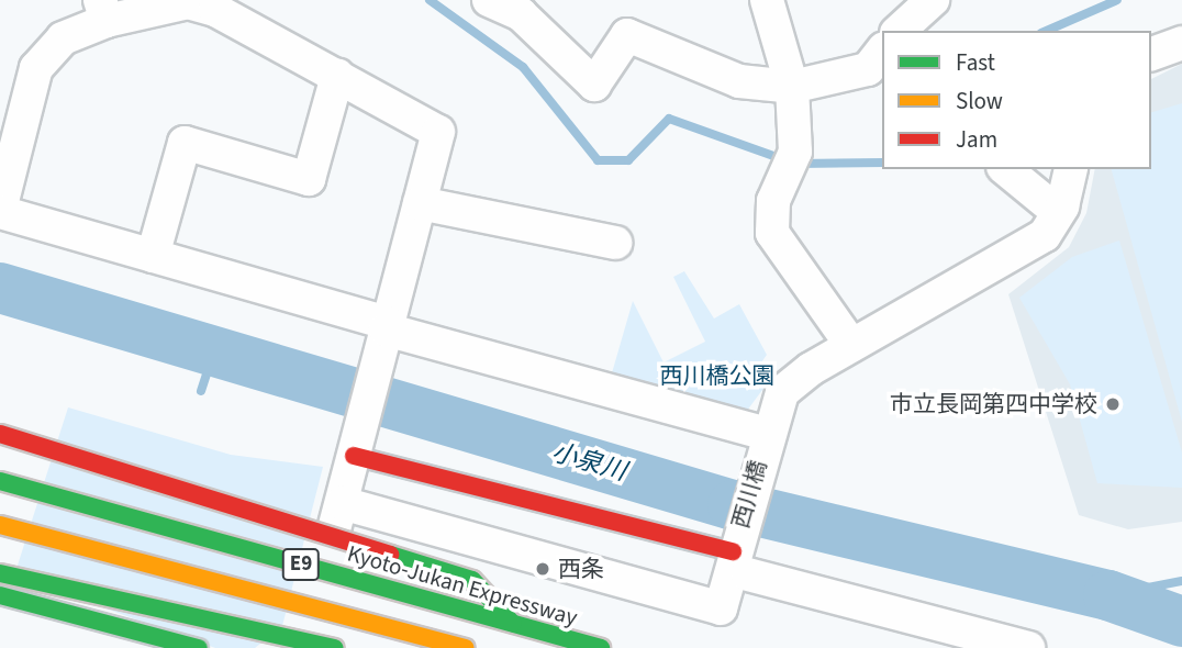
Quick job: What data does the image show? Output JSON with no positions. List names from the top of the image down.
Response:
{
  "streets": {
    "main road": ["E9", "Kyoto-Jukan Expressway"],
    "street": ["西川橋"]
  },
  "water": ["小泉川"],
  "parks": ["西川橋公園"],
  "places": ["市立長岡第四中学校", "西条"],
  "legend": ["Fast", "Slow", "Jam"]
}
